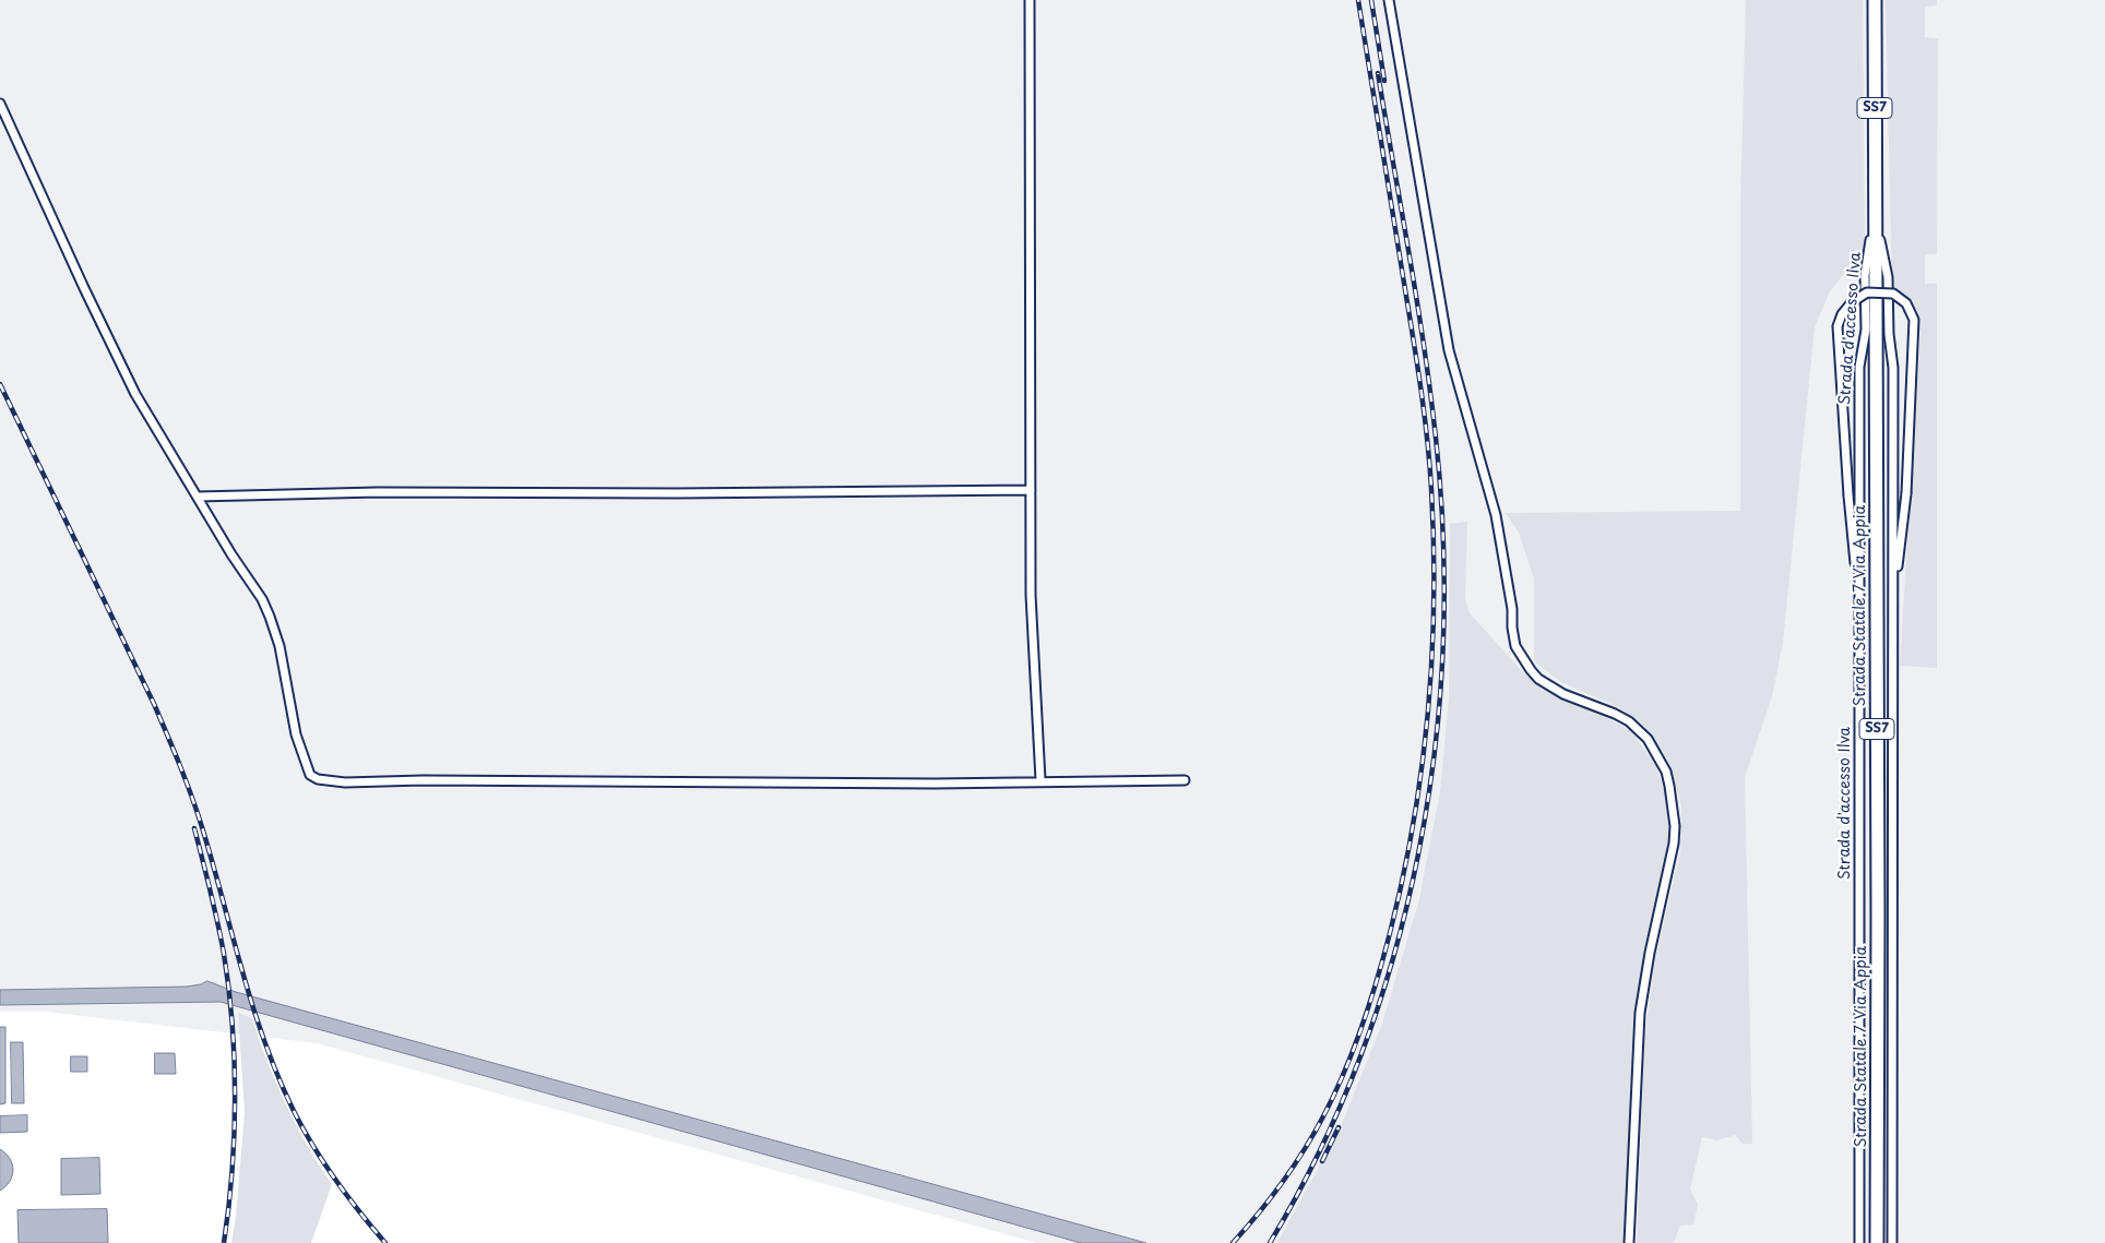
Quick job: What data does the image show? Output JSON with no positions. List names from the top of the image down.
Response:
{
  "streets": {
    "main road": ["SS7", "Strada Statale 7 Via Appia"],
    "street": ["Strada d'accesso Ilva"]
  },
  "crossings": [
    ["Strada d'accesso Ilva", "Strada Statale 7 Via Appia"]
  ]
}
